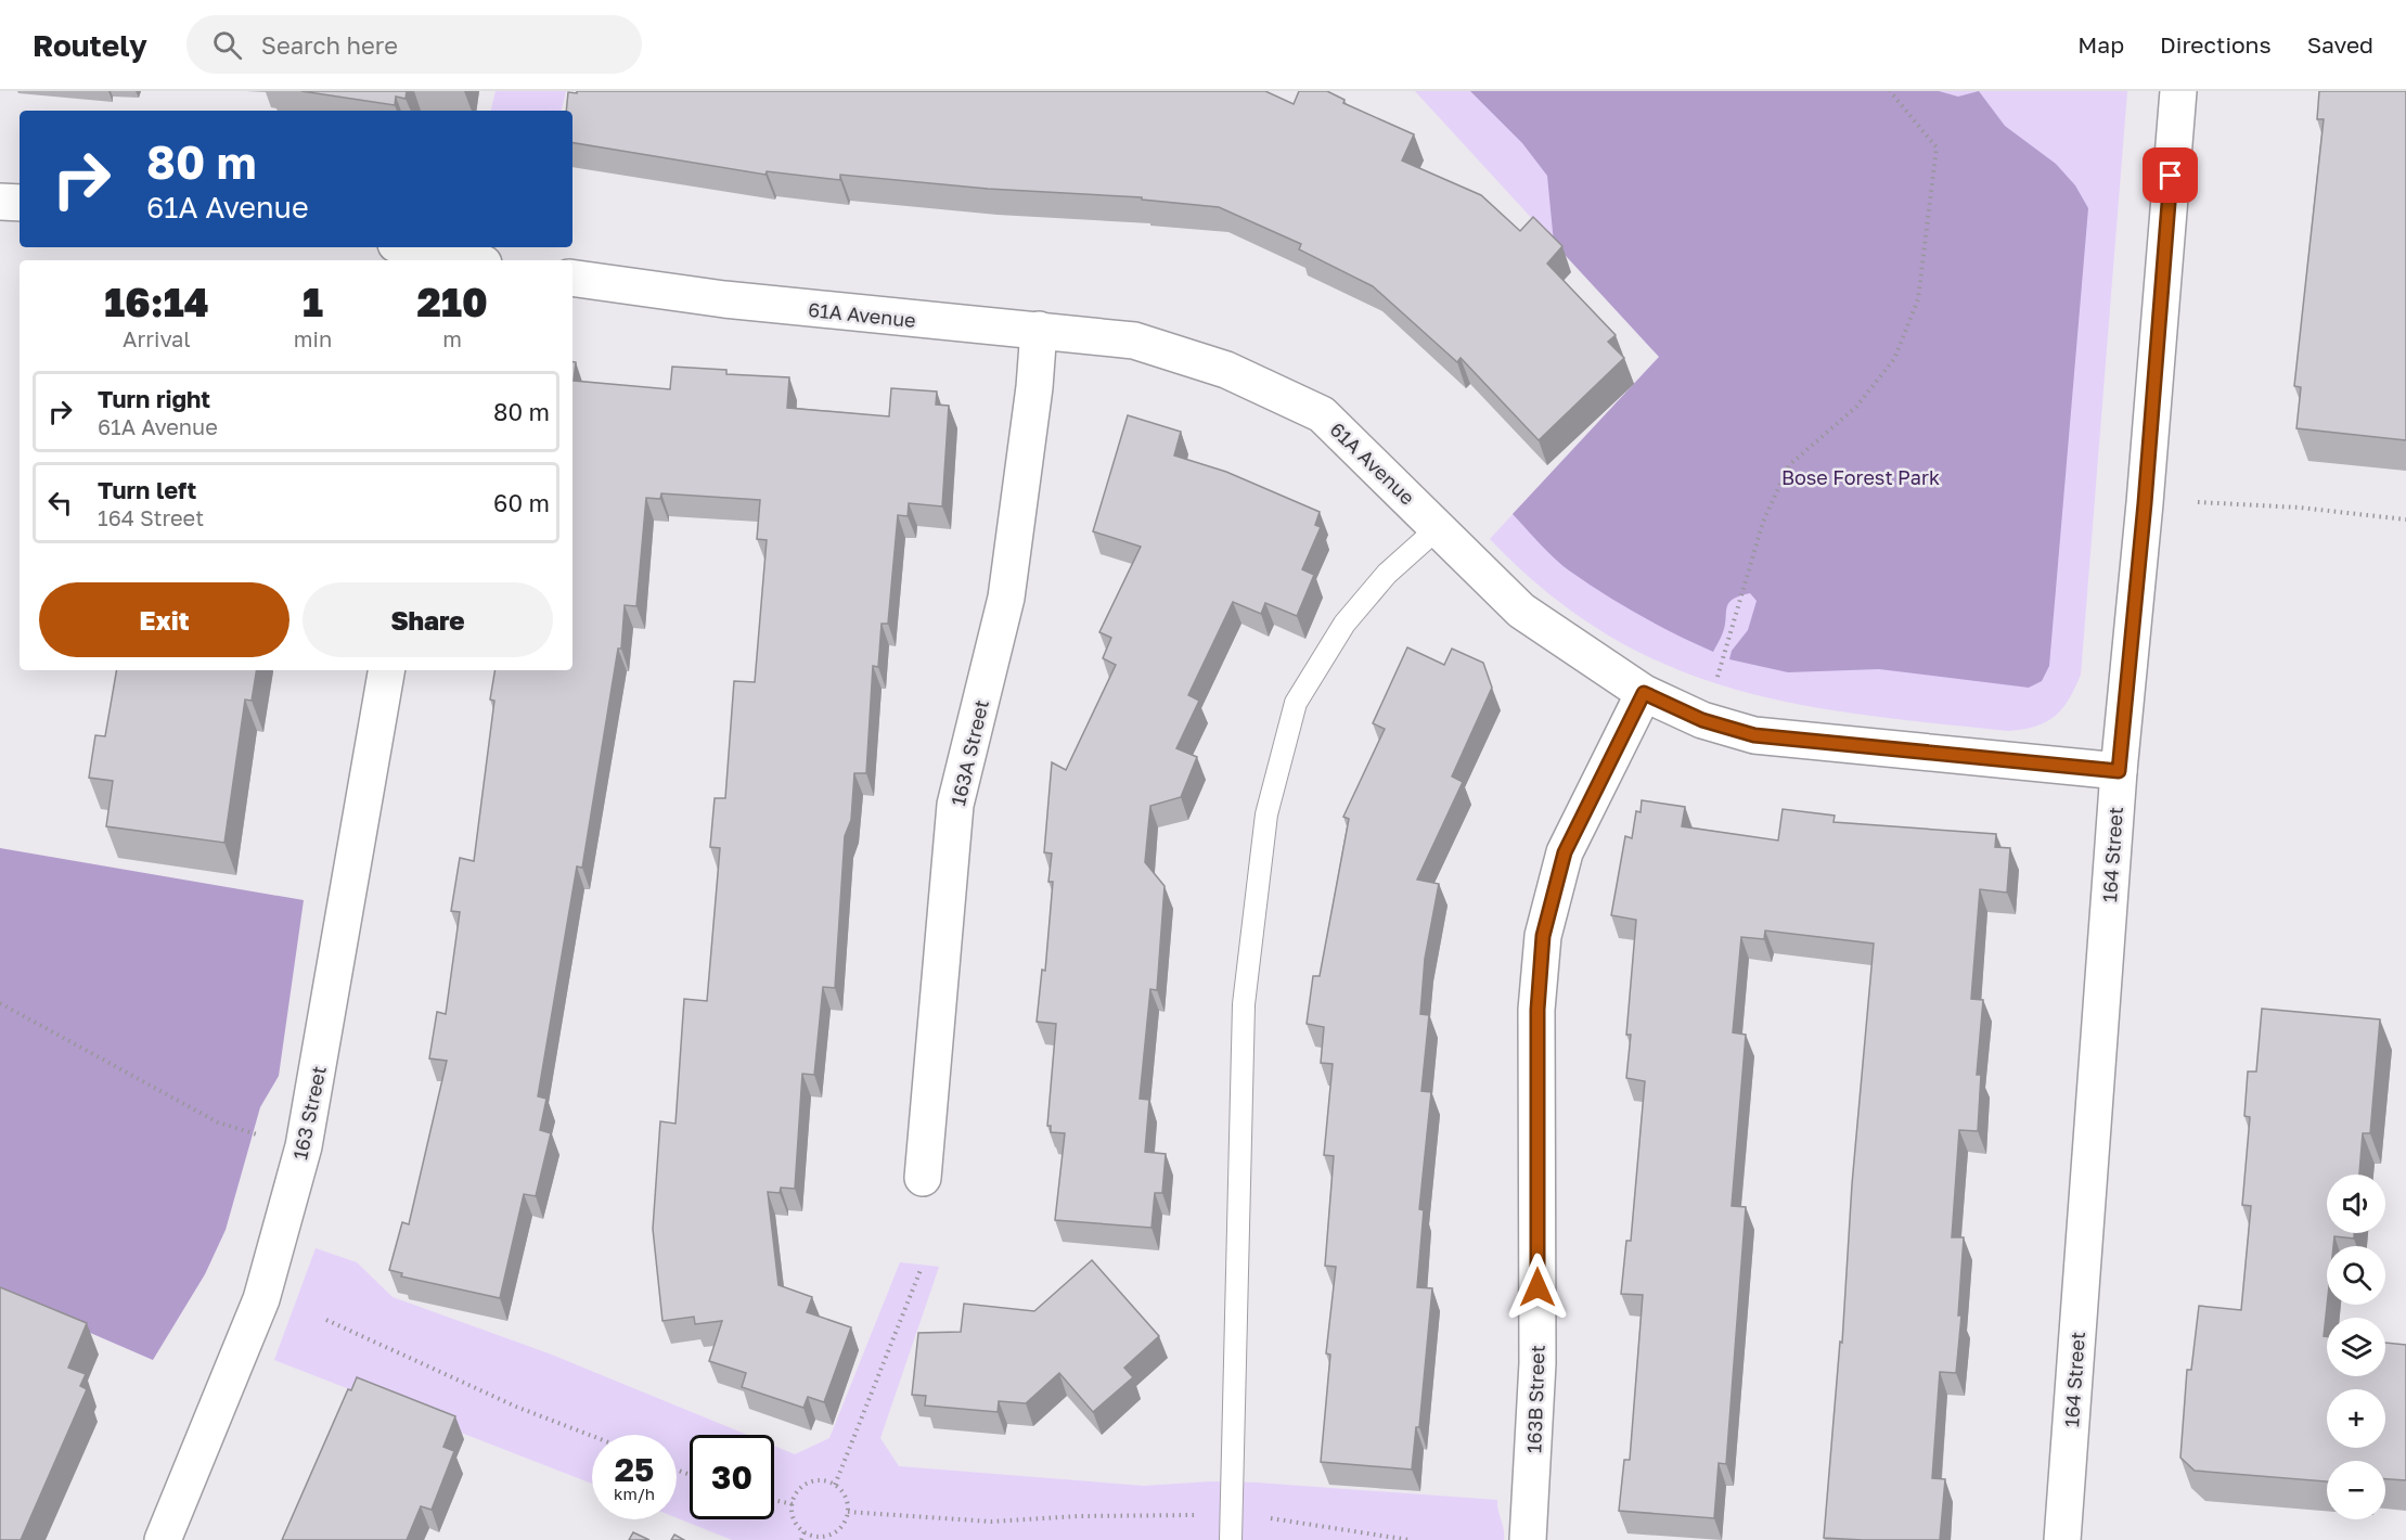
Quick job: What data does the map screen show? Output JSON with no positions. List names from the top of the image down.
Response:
{
  "streets": {
    "street": [
      "61A Avenue",
      "163A Street",
      "164 Street",
      "163 Street",
      "163B Street"
    ]
  },
  "crossings": [
    ["61A Avenue", "163A Street"],
    ["61A Avenue", "164 Street"],
    ["61A Avenue", "163B Street"]
  ],
  "parks": ["Bose Forest Park"],
  "page": {
    "header": "Routely",
    "search": "Search here",
    "nav": ["Map", "Directions", "Saved"],
    "turn": ["80 m", "61A Avenue"],
    "eta": [
      "16:14",
      "Arrival",
      "1",
      "min",
      "210",
      "m"
    ],
    "list": [
      {
        "name": "Turn right",
        "note": "61A Avenue",
        "value": "80 m"
      },
      {
        "name": "Turn left",
        "note": "164 Street",
        "value": "60 m"
      }
    ],
    "buttons": ["Exit", "Share"],
    "map_buttons": ["+", "−"],
    "speed": "25 km/h",
    "limit": "30"
  }
}
